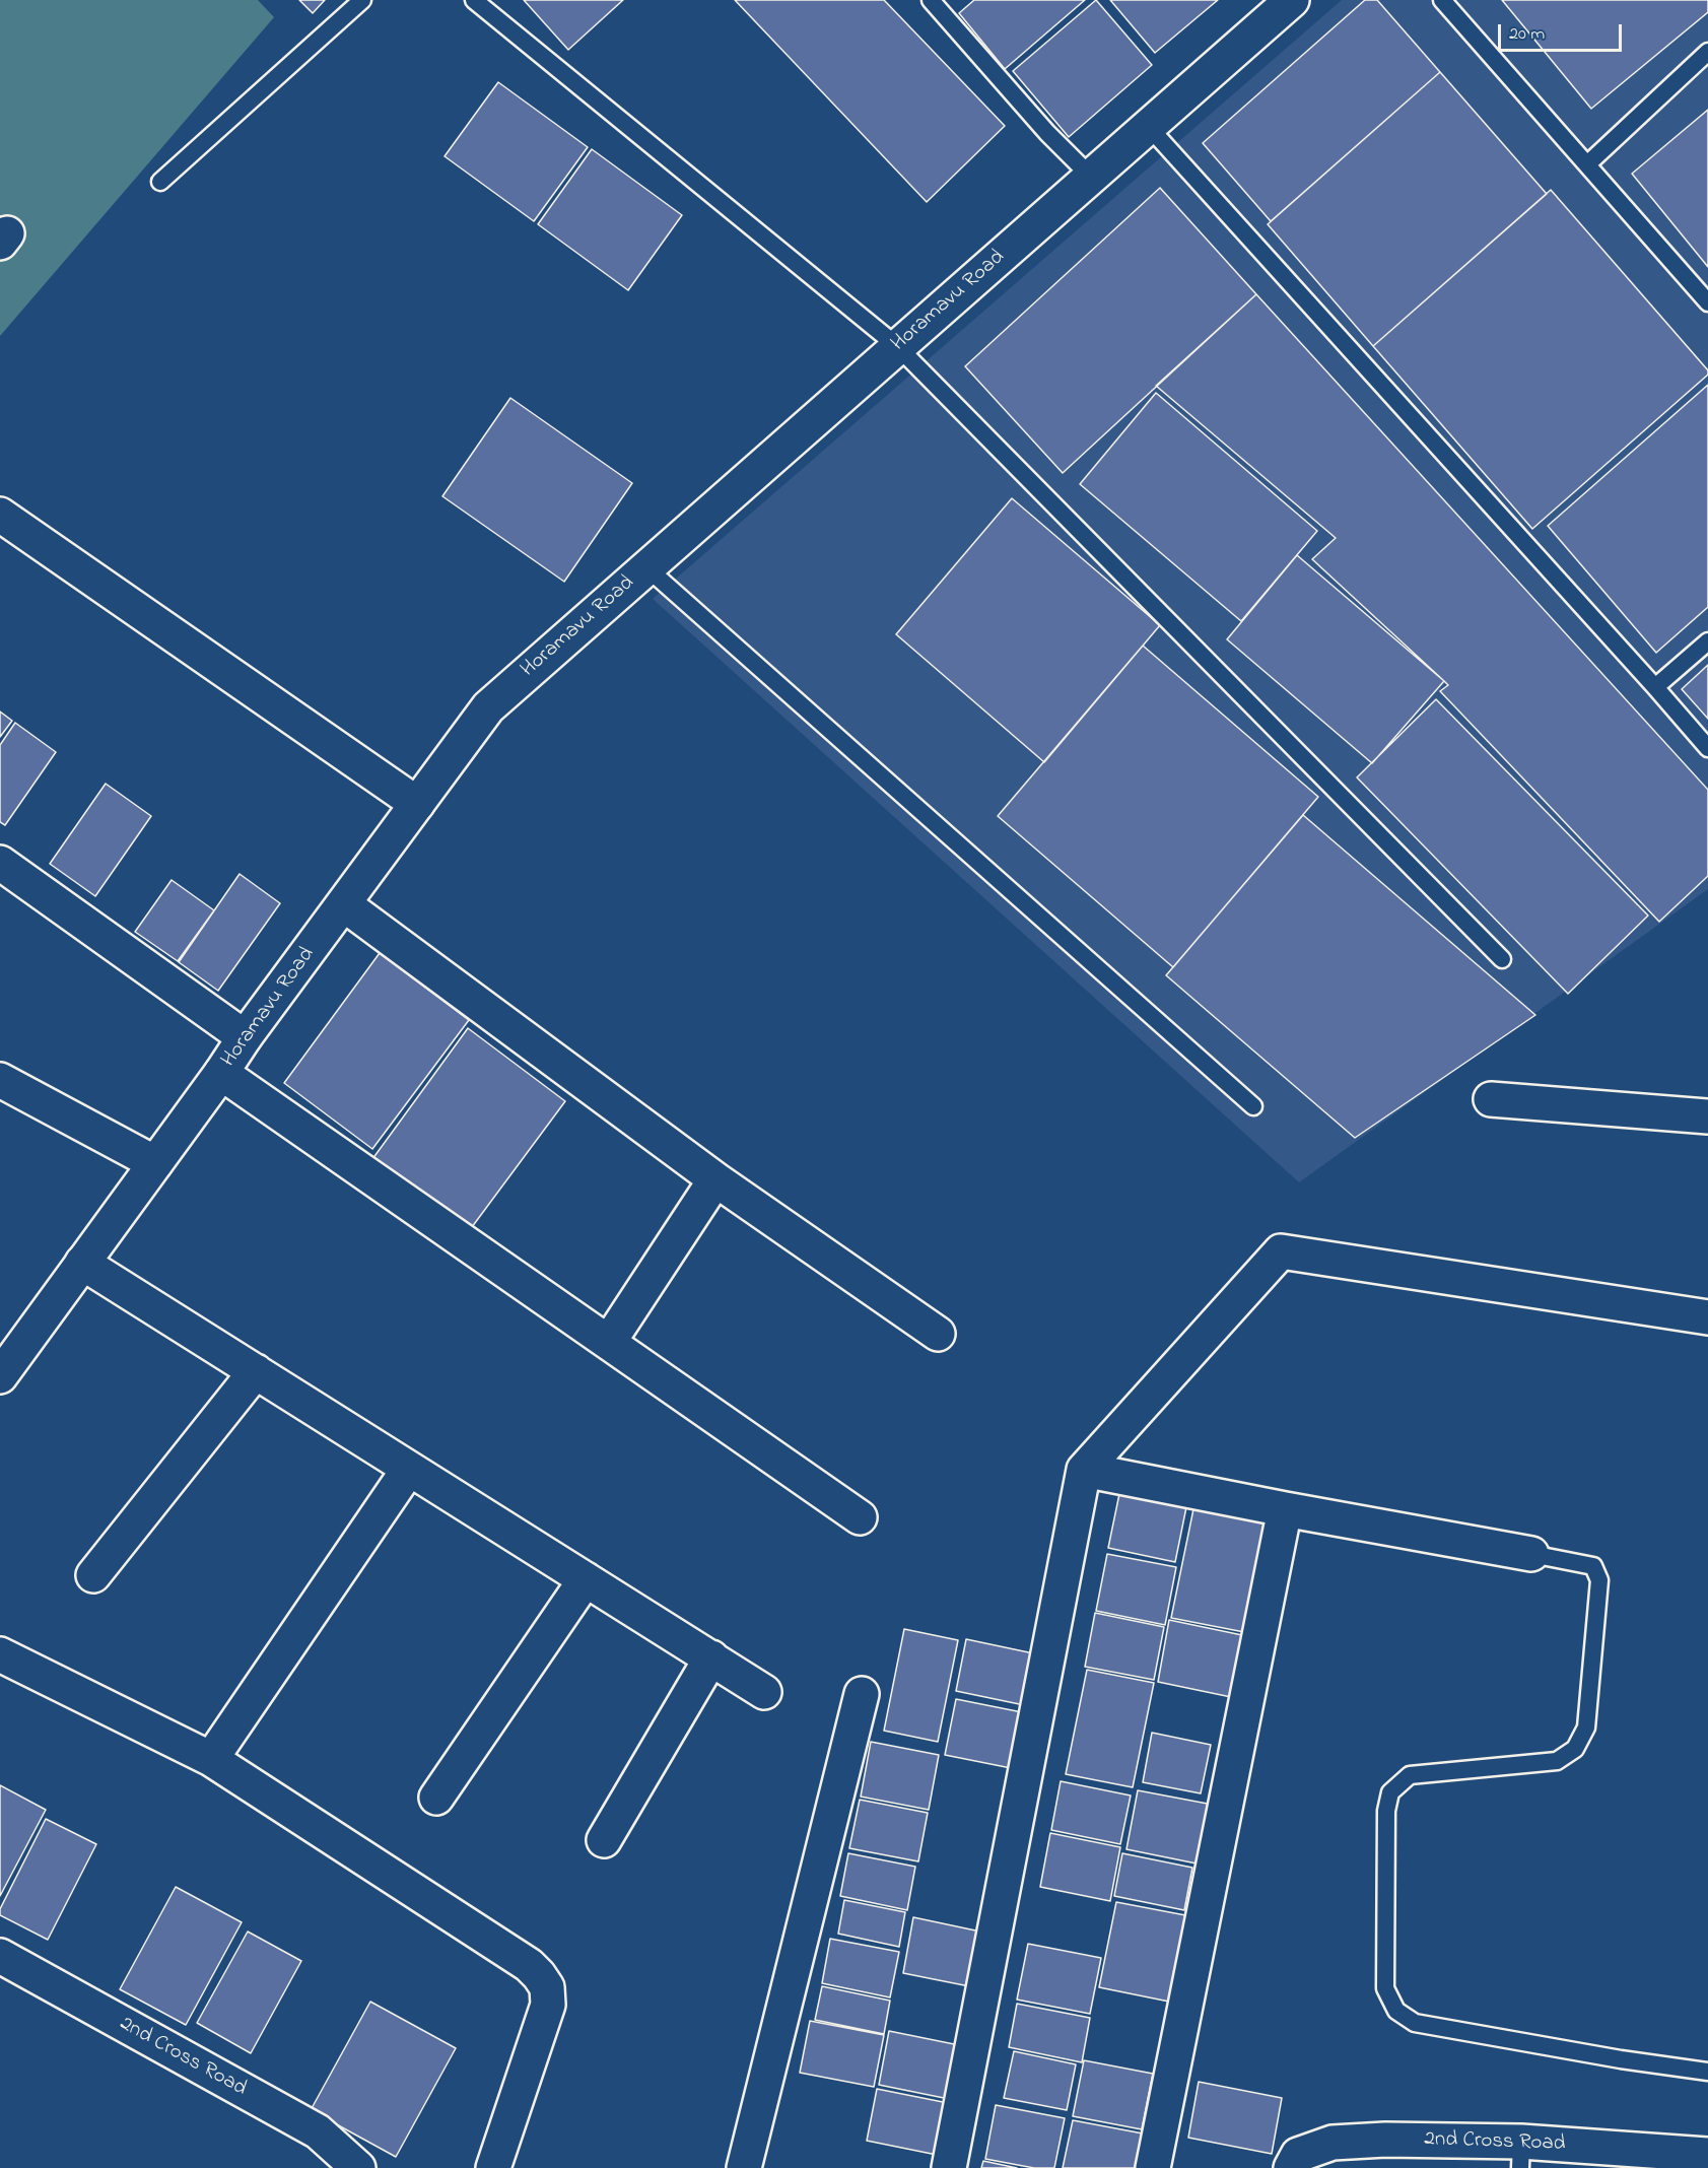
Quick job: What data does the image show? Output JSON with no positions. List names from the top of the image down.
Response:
{
  "streets": {
    "street": ["Horamavu Road", "2nd Cross Road"]
  },
  "scale_bar": "20 m"
}
